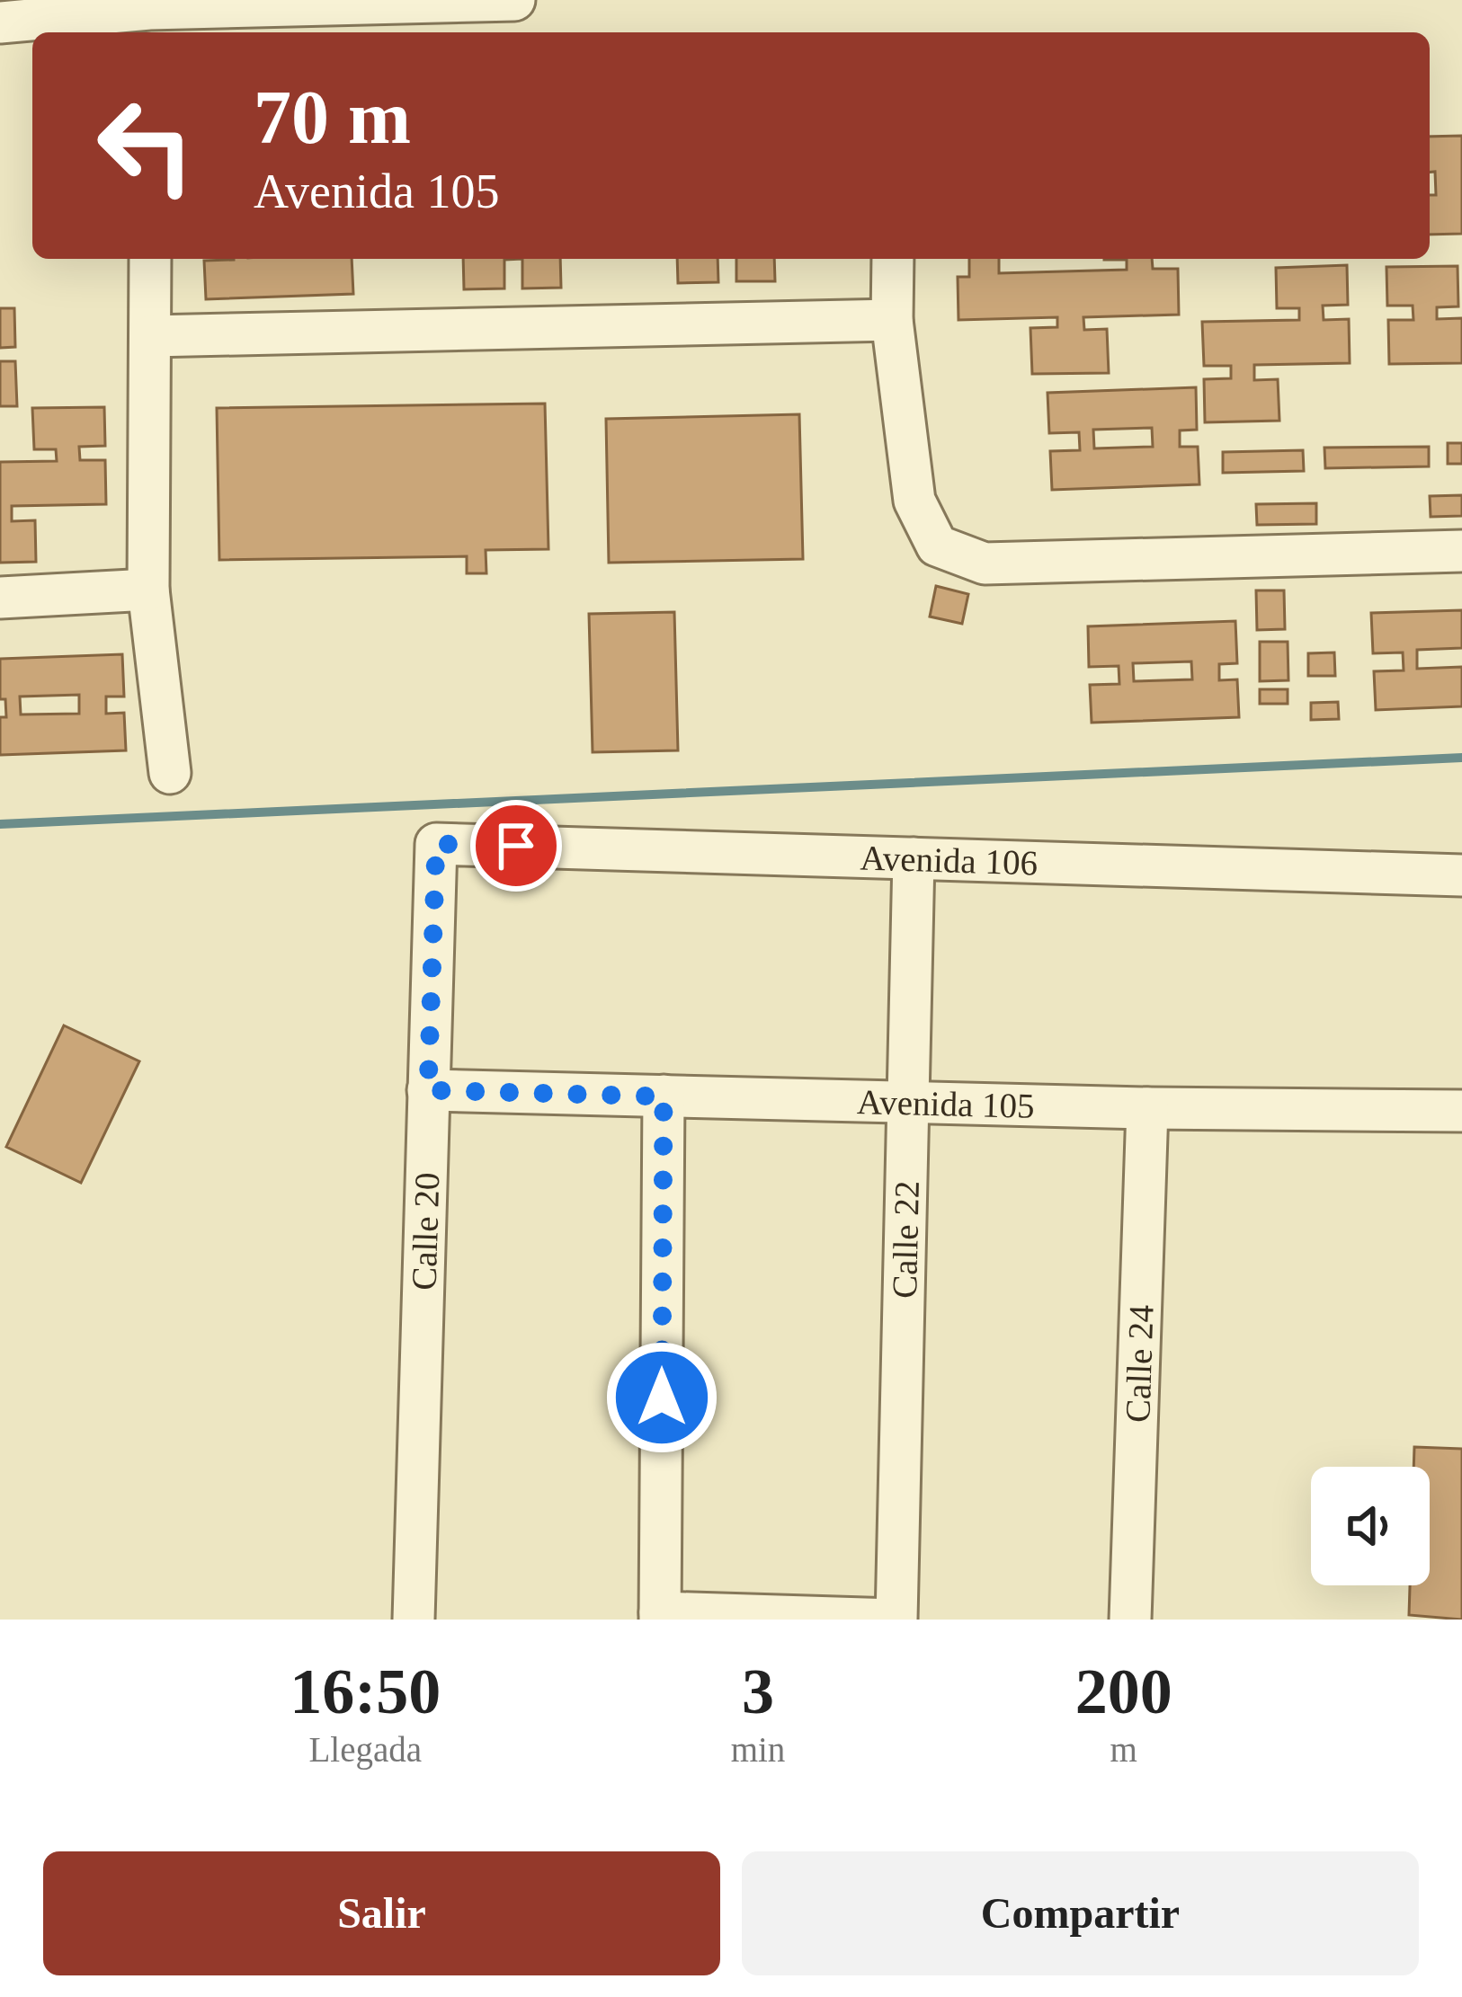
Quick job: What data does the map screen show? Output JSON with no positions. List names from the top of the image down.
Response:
{
  "streets": {
    "street": [
      "Avenida 106",
      "Avenida 105",
      "Calle 20",
      "Calle 22",
      "Calle 24"
    ]
  },
  "crossings": [
    ["Avenida 106", "Calle 20"],
    ["Avenida 106", "Calle 22"],
    ["Avenida 105", "Calle 20"],
    ["Avenida 105", "Calle 22"],
    ["Avenida 105", "Calle 24"]
  ],
  "page": {
    "turn": ["70 m", "Avenida 105"],
    "eta": [
      "16:50",
      "Llegada",
      "3",
      "min",
      "200",
      "m"
    ],
    "buttons": ["Salir", "Compartir"]
  }
}
